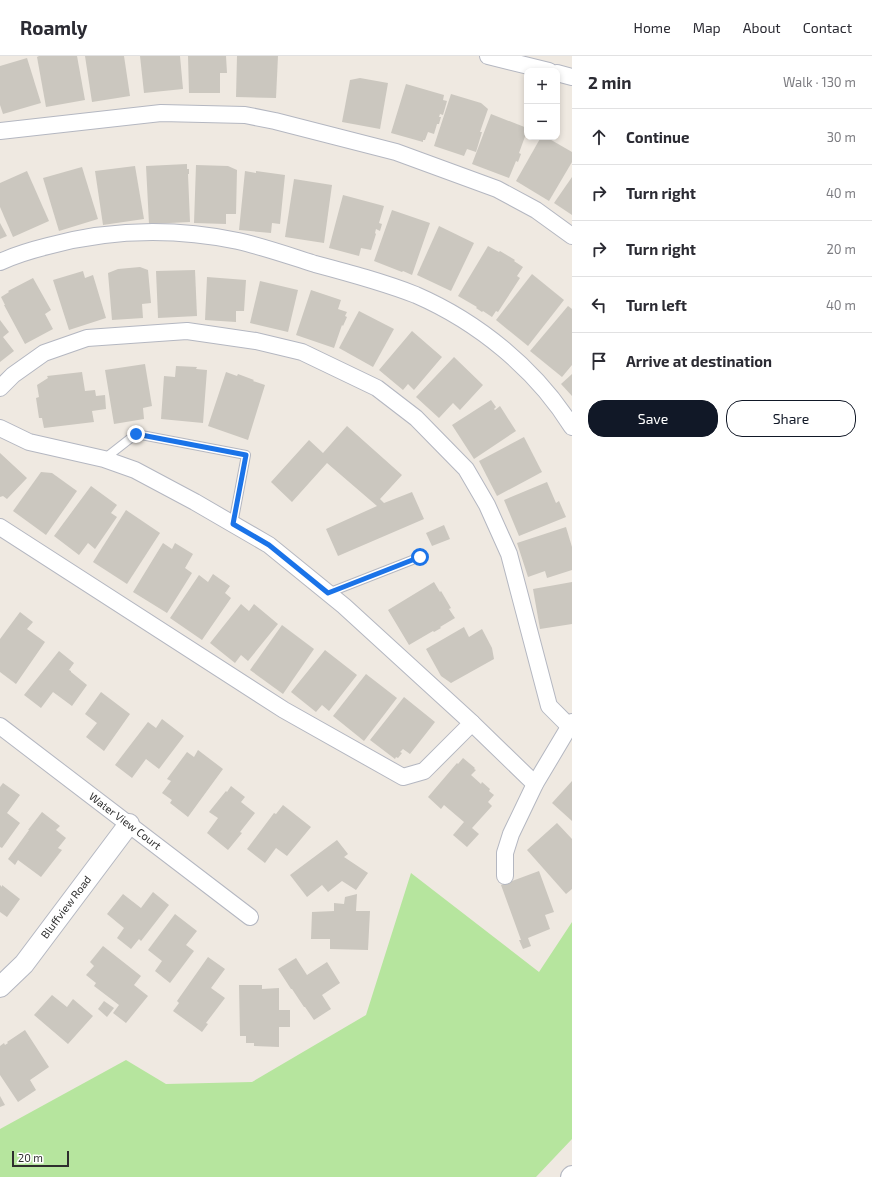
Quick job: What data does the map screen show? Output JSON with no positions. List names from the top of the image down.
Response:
{
  "streets": {
    "street": ["Water View Court", "Bluffview Road"]
  },
  "crossings": [
    ["Water View Court", "Bluffview Road"]
  ],
  "scale_bar": "20 m",
  "page": {
    "header": "Roamly",
    "nav": [
      "Home",
      "Map",
      "About",
      "Contact"
    ],
    "heading": ["2 min", "Walk · 130 m"],
    "map_buttons": ["+", "−"],
    "list": [
      ["Continue", "30 m"],
      ["Turn right", "40 m"],
      ["Turn right", "20 m"],
      ["Turn left", "40 m"],
      "Arrive at destination"
    ],
    "buttons": ["Save", "Share"],
    "scale": "20 m"
  }
}
